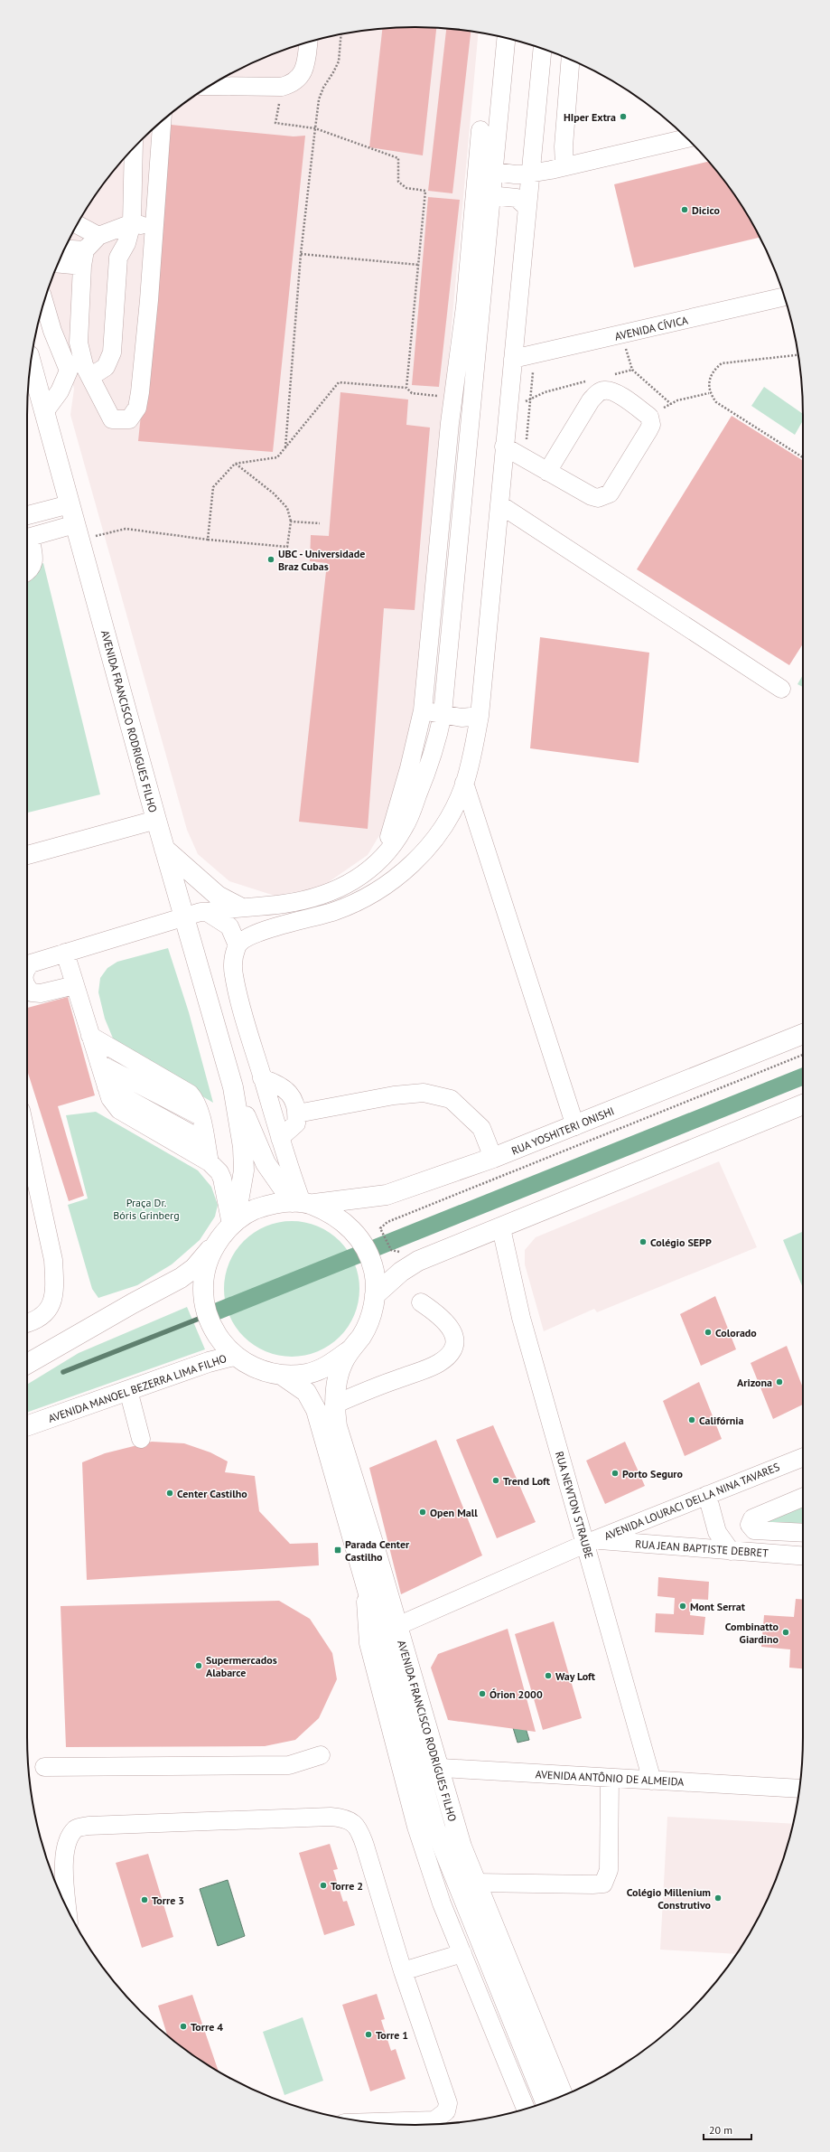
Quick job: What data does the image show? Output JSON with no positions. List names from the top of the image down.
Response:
{
  "streets": {
    "main road": ["AVENIDA FRANCISCO RODRIGUES FILHO", "RUA YOSHITERI ONISHI", "AVENIDA MANOEL BEZERRA LIMA FILHO"],
    "street": [
      "AVENIDA CÍVICA",
      "AVENIDA LOURACI DELLA NINA TAVARES",
      "RUA NEWTON STRAUBE",
      "RUA JEAN BAPTISTE DEBRET",
      "AVENIDA ANTÔNIO DE ALMEIDA"
    ]
  },
  "crossings": [
    ["AVENIDA FRANCISCO RODRIGUES FILHO", "RUA YOSHITERI ONISHI"],
    ["AVENIDA FRANCISCO RODRIGUES FILHO", "AVENIDA MANOEL BEZERRA LIMA FILHO"],
    ["AVENIDA FRANCISCO RODRIGUES FILHO", "AVENIDA LOURACI DELLA NINA TAVARES"],
    ["AVENIDA FRANCISCO RODRIGUES FILHO", "AVENIDA ANTÔNIO DE ALMEIDA"],
    ["AVENIDA LOURACI DELLA NINA TAVARES", "RUA NEWTON STRAUBE"],
    ["AVENIDA LOURACI DELLA NINA TAVARES", "RUA JEAN BAPTISTE DEBRET"],
    ["RUA NEWTON STRAUBE", "RUA JEAN BAPTISTE DEBRET"],
    ["RUA NEWTON STRAUBE", "AVENIDA ANTÔNIO DE ALMEIDA"]
  ],
  "parks": ["Praça Dr. Bóris Grinberg"],
  "places": {
    "other": [
      "HIper Extra",
      "Dicico",
      "UBC - Universidade Braz Cubas",
      "Colégio SEPP",
      "Colorado",
      "Arizona",
      "Califórnia",
      "Porto Seguro",
      "Trend Loft",
      "Center Castilho",
      "Open Mall",
      "Mont Serrat",
      "Combinatto Giardino",
      "Supermercados Alabarce",
      "Way Loft",
      "Órion 2000",
      "Torre 2",
      "Colégio Millenium Construtivo",
      "Torre 3",
      "Torre 4",
      "Torre 1"
    ],
    "transit": ["Parada Center Castilho"]
  },
  "scale_bar": "20 m"
}
